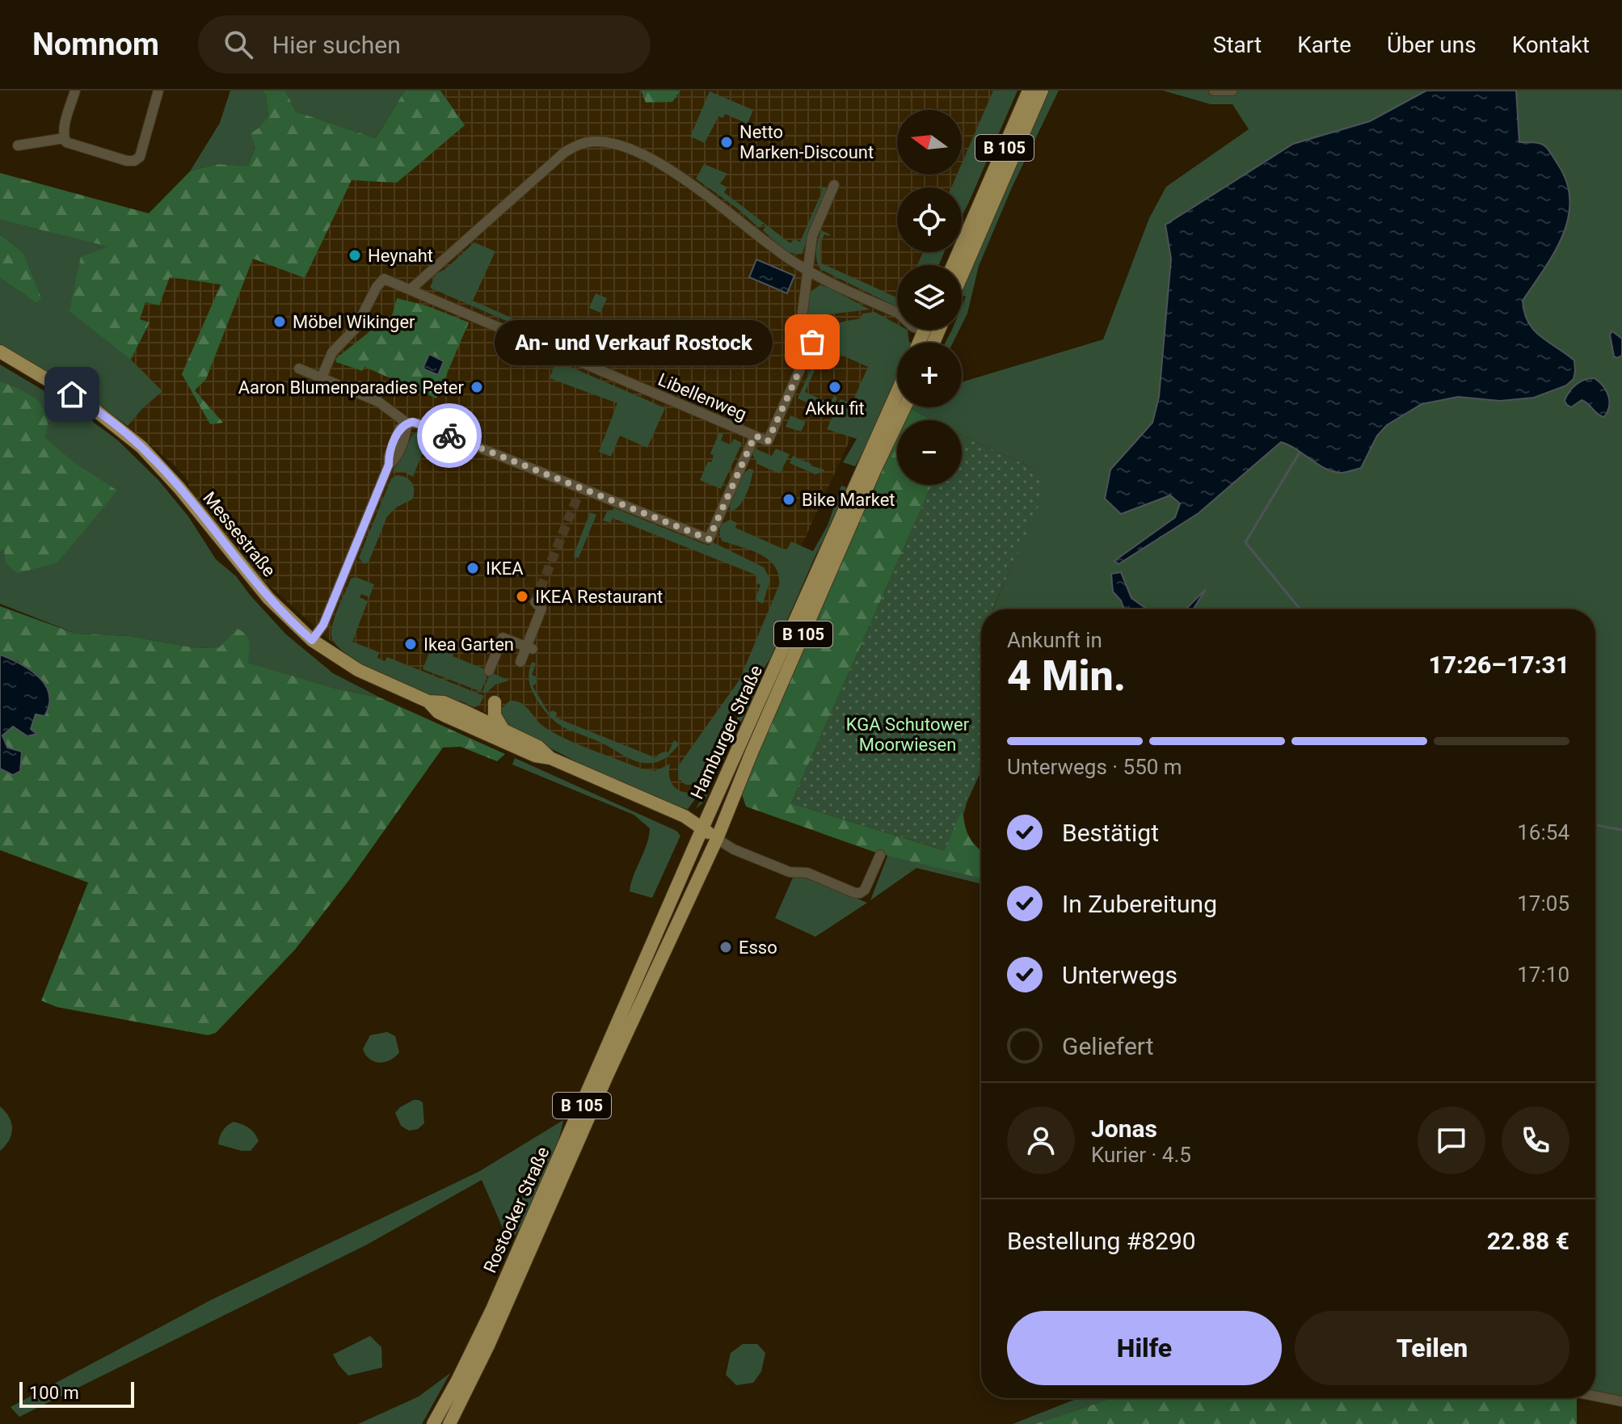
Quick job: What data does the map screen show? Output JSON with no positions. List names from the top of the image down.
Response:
{
  "streets": {
    "main road": [
      "B 105",
      "Messestraße",
      "Hamburger Straße",
      "Rostocker Straße"
    ],
    "street": ["Libellenweg"]
  },
  "crossings": [
    ["Messestraße", "Hamburger Straße"],
    ["Messestraße", "Rostocker Straße"],
    ["Hamburger Straße", "Rostocker Straße"]
  ],
  "parks": ["KGA Schutower Moorwiesen"],
  "places": [
    "Netto Marken-Discount",
    "Heynaht",
    "Möbel Wikinger",
    "An- und Verkauf Rostock",
    "Aaron Blumenparadies Peter",
    "Akku fit",
    "Bike Market",
    "IKEA",
    "IKEA Restaurant",
    "Ikea Garten",
    "Esso"
  ],
  "scale_bar": "100 m",
  "north": "left",
  "page": {
    "header": "Nomnom",
    "search": "Hier suchen",
    "nav": [
      "Start",
      "Karte",
      "Über uns",
      "Kontakt"
    ],
    "map_buttons": ["+", "−"],
    "bubble": "An- und Verkauf Rostock",
    "heading": ["4 Min.", "Ankunft in", "17:26–17:31"],
    "panel": [
      "Jonas",
      "Kurier · 4.5",
      "Bestellung #8290",
      "22.88 €"
    ],
    "bar": "Unterwegs · 550 m",
    "list": [
      ["Bestätigt", "16:54"],
      ["In Zubereitung", "17:05"],
      ["Unterwegs", "17:10"],
      "Geliefert"
    ],
    "buttons": ["Hilfe", "Teilen"],
    "scale": "100 m"
  }
}
